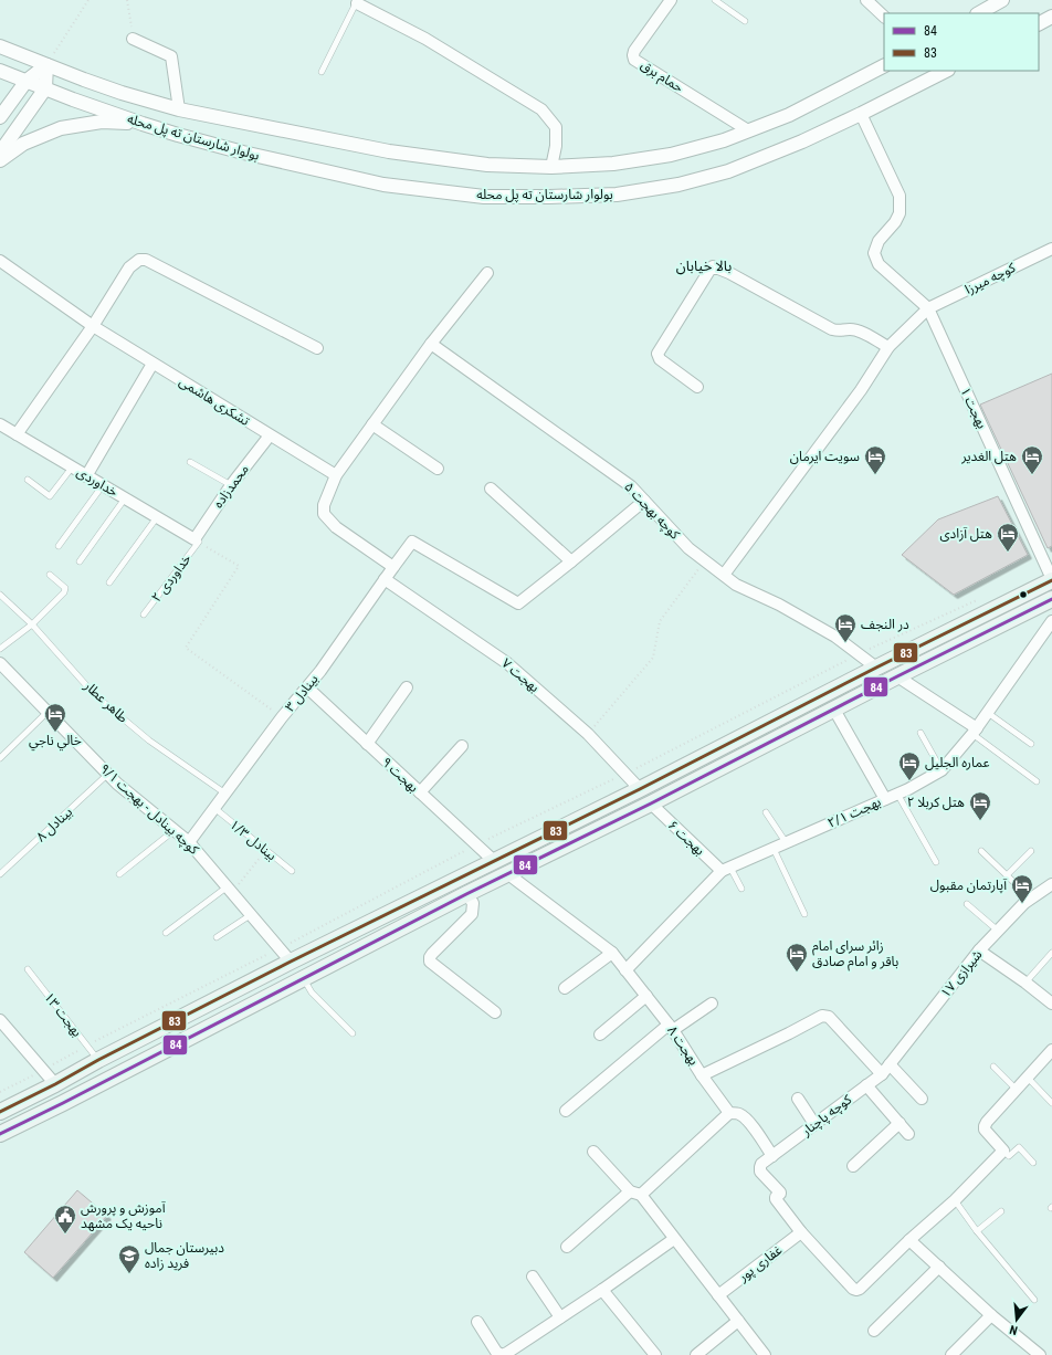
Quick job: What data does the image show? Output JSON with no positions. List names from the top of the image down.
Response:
{
  "streets": {
    "street": [
      "حمام برق",
      "بولوار شارستان ته پل محله",
      "کوچه میرزا",
      "تشکری هاشمی",
      "بهجت ۱",
      "خداوردی",
      "محمدزاده",
      "کوچه بهجت ۵",
      "بهجت ۷",
      "بینادل ۳",
      "بهجت ۹",
      "کوچه بینادل - بهجت ۹/۱",
      "بهجت ۲/۱",
      "بهجت ۶",
      "شیرازی ۱۷",
      "بهجت ۸",
      "کوچه پاچنار",
      "غفاری پور"
    ],
    "lane": [
      "خداوردی ۲",
      "طاهر عطار",
      "بینادل ۸",
      "بینادل ۱/۳",
      "بهجت ۱۳"
    ]
  },
  "crossings": [
    ["حمام برق", "بولوار شارستان ته پل محله"],
    ["کوچه میرزا", "بهجت ۱"],
    ["کوچه میرزا", "کوچه بهجت ۵"],
    ["تشکری هاشمی", "محمدزاده"],
    ["خداوردی", "محمدزاده"],
    ["خداوردی", "خداوردی ۲"],
    ["محمدزاده", "خداوردی ۲"],
    ["بهجت ۷", "بینادل ۳"],
    ["بینادل ۳", "طاهر عطار"],
    ["بینادل ۳", "بهجت ۹"],
    ["بینادل ۳", "کوچه بینادل - بهجت ۹/۱"],
    ["بینادل ۳", "بینادل ۱/۳"],
    ["کوچه بینادل - بهجت ۹/۱", "بینادل ۸"],
    ["بهجت ۲/۱", "بهجت ۶"],
    ["بهجت ۲/۱", "بهجت ۸"],
    ["شیرازی ۱۷", "کوچه پاچنار"],
    ["بهجت ۸", "کوچه پاچنار"]
  ],
  "districts": ["بالا خیابان"],
  "places": {
    "hotel": [
      "سویت ایرمان",
      "هتل الغدیر",
      "هتل آزادی",
      "در النجف",
      "خالي ناجي",
      "عماره الجلیل",
      "هتل کربلا ۲",
      "آپارتمان مقبول",
      "زائر سرای امام باقر و امام صادق"
    ],
    "public building": ["آموزش و پرورش ناحیه یک مشهد"],
    "school or university": ["دبیرستان جمال فرید زاده"]
  },
  "lines": ["transit line 83", "transit line 84"],
  "legend": ["84", "83"],
  "north": "bottom"
}
